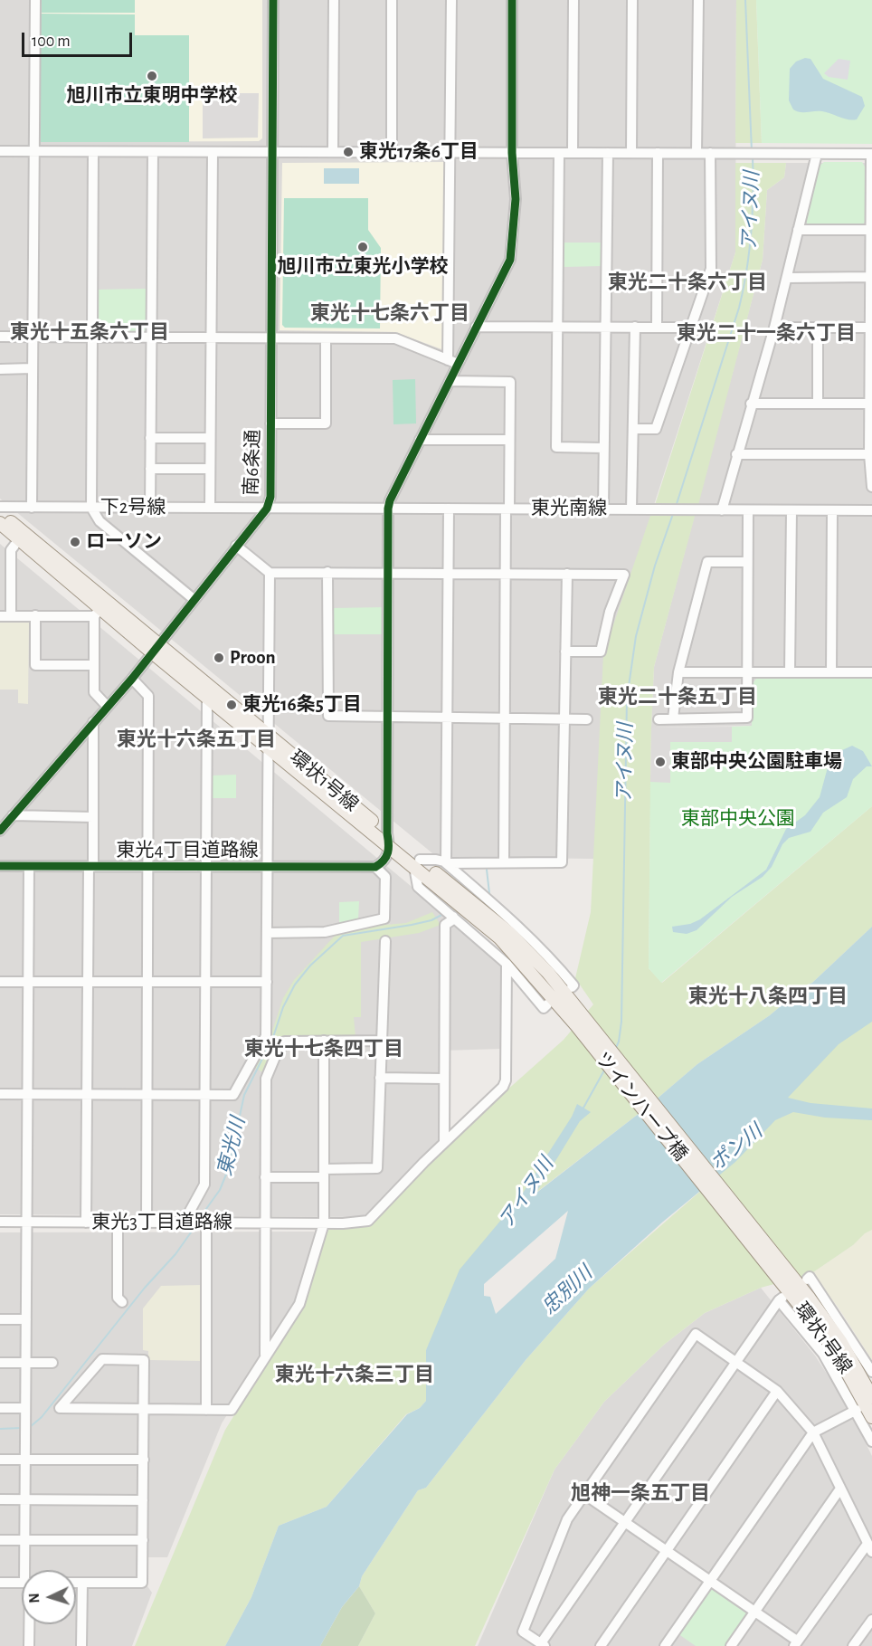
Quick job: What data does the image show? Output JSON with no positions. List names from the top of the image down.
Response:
{
  "streets": {
    "main road": ["環状1号線", "ツインハープ橋"],
    "street": [
      "南6条通",
      "下2号線",
      "東光南線",
      "東光4丁目道路線",
      "東光3丁目道路線"
    ]
  },
  "crossings": [
    ["南6条通", "下2号線"],
    ["南6条通", "東光南線"],
    ["南6条通", "環状1号線"],
    ["下2号線", "東光南線"],
    ["環状1号線", "ツインハープ橋"]
  ],
  "districts": [
    "東光二十条六丁目",
    "東光十七条六丁目",
    "東光十五条六丁目",
    "東光二十一条六丁目",
    "東光二十条五丁目",
    "東光十六条五丁目",
    "東光十八条四丁目",
    "東光十七条四丁目",
    "東光十六条三丁目",
    "旭神一条五丁目"
  ],
  "water": [
    "アイヌ川",
    "東光川",
    "ポン川",
    "忠別川"
  ],
  "parks": ["東部中央公園"],
  "places": [
    "旭川市立東明中学校",
    "東光17条6丁目",
    "旭川市立東光小学校",
    "ローソン",
    "Proon",
    "東光16条5丁目",
    "東部中央公園駐車場"
  ],
  "scale_bar": "100 m",
  "north": "left"
}
